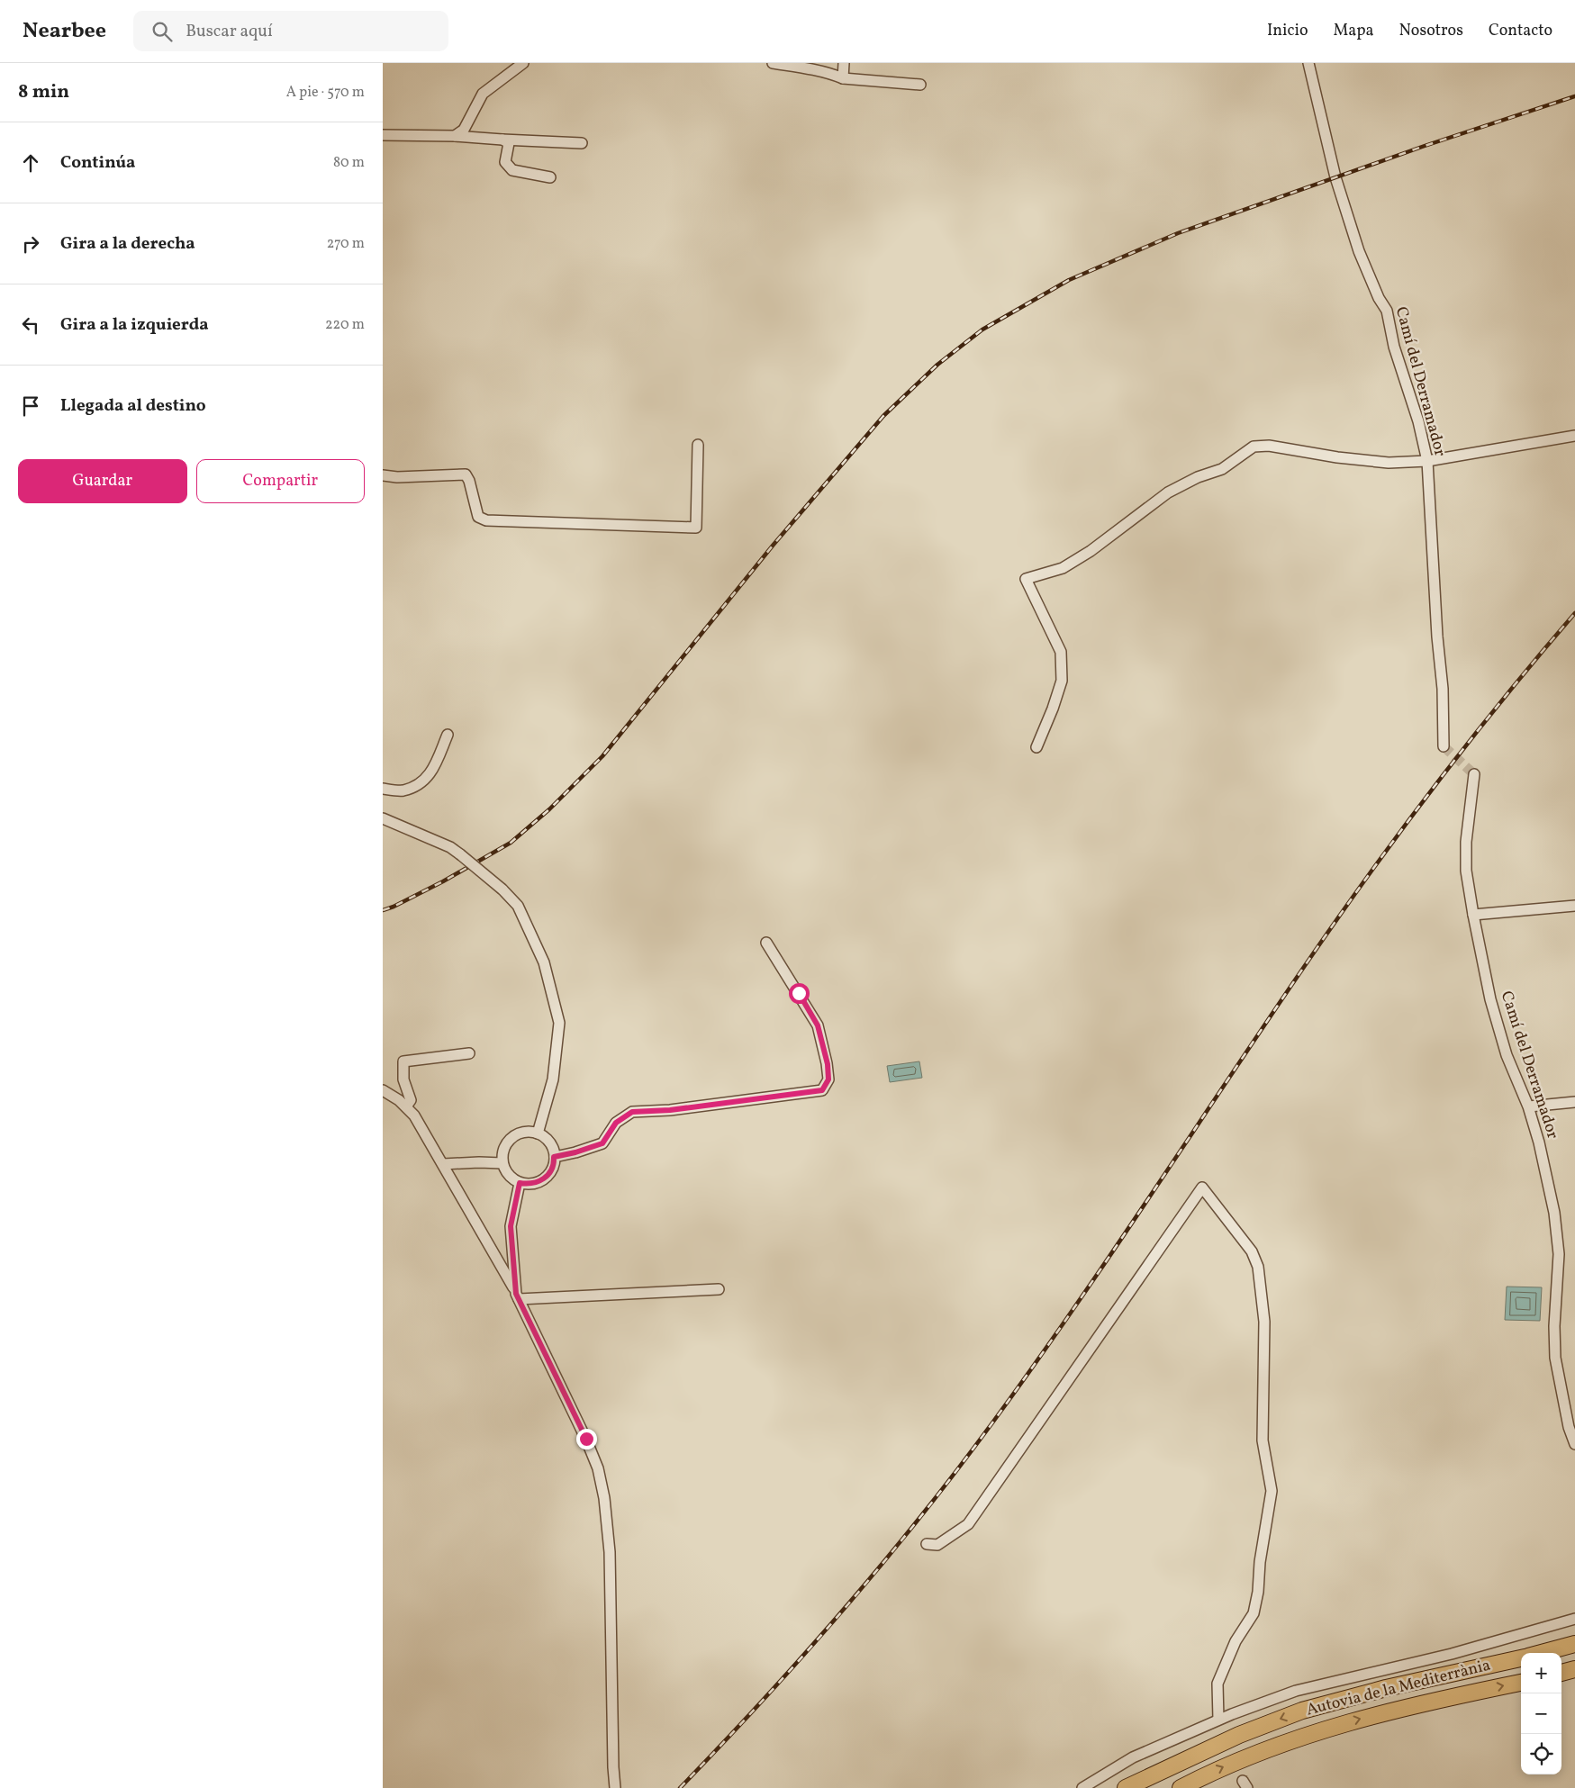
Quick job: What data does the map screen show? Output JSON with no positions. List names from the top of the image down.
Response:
{
  "streets": {
    "highway": ["Autovia de la Mediterrània"],
    "street": ["Camí del Derramador"]
  },
  "page": {
    "header": "Nearbee",
    "search": "Buscar aquí",
    "nav": [
      "Inicio",
      "Mapa",
      "Nosotros",
      "Contacto"
    ],
    "heading": ["8 min", "A pie · 570 m"],
    "list": [
      ["Continúa", "80 m"],
      ["Gira a la derecha", "270 m"],
      ["Gira a la izquierda", "220 m"],
      "Llegada al destino"
    ],
    "buttons": ["Guardar", "Compartir"],
    "map_buttons": ["+", "−"]
  }
}
